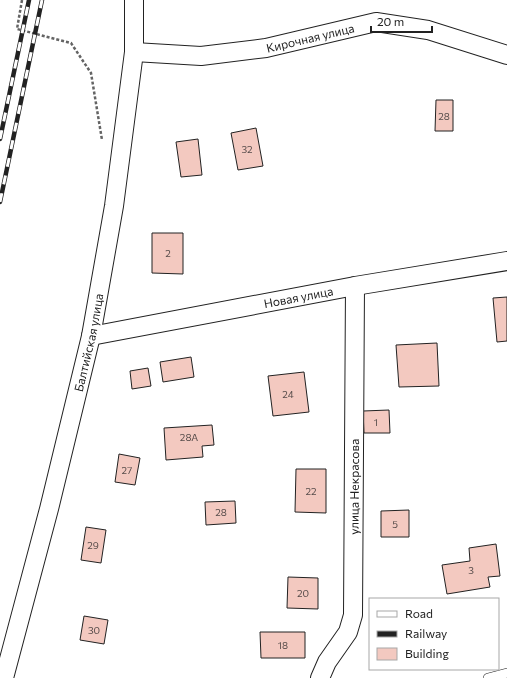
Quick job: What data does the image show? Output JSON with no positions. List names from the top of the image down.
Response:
{
  "streets": {
    "street": [
      "Кирочная улица",
      "Новая улица",
      "Балтийская улица",
      "улица Некрасова"
    ]
  },
  "crossings": [
    ["Кирочная улица", "Балтийская улица"],
    ["Новая улица", "Балтийская улица"],
    ["Новая улица", "улица Некрасова"]
  ],
  "house_numbers": [
    "28",
    "32",
    "2",
    "24",
    "1",
    "28А",
    "27",
    "22",
    "28",
    "5",
    "29",
    "3",
    "20",
    "30",
    "18"
  ],
  "legend": ["Road", "Railway", "Building"],
  "scale_bar": "20 m"
}
